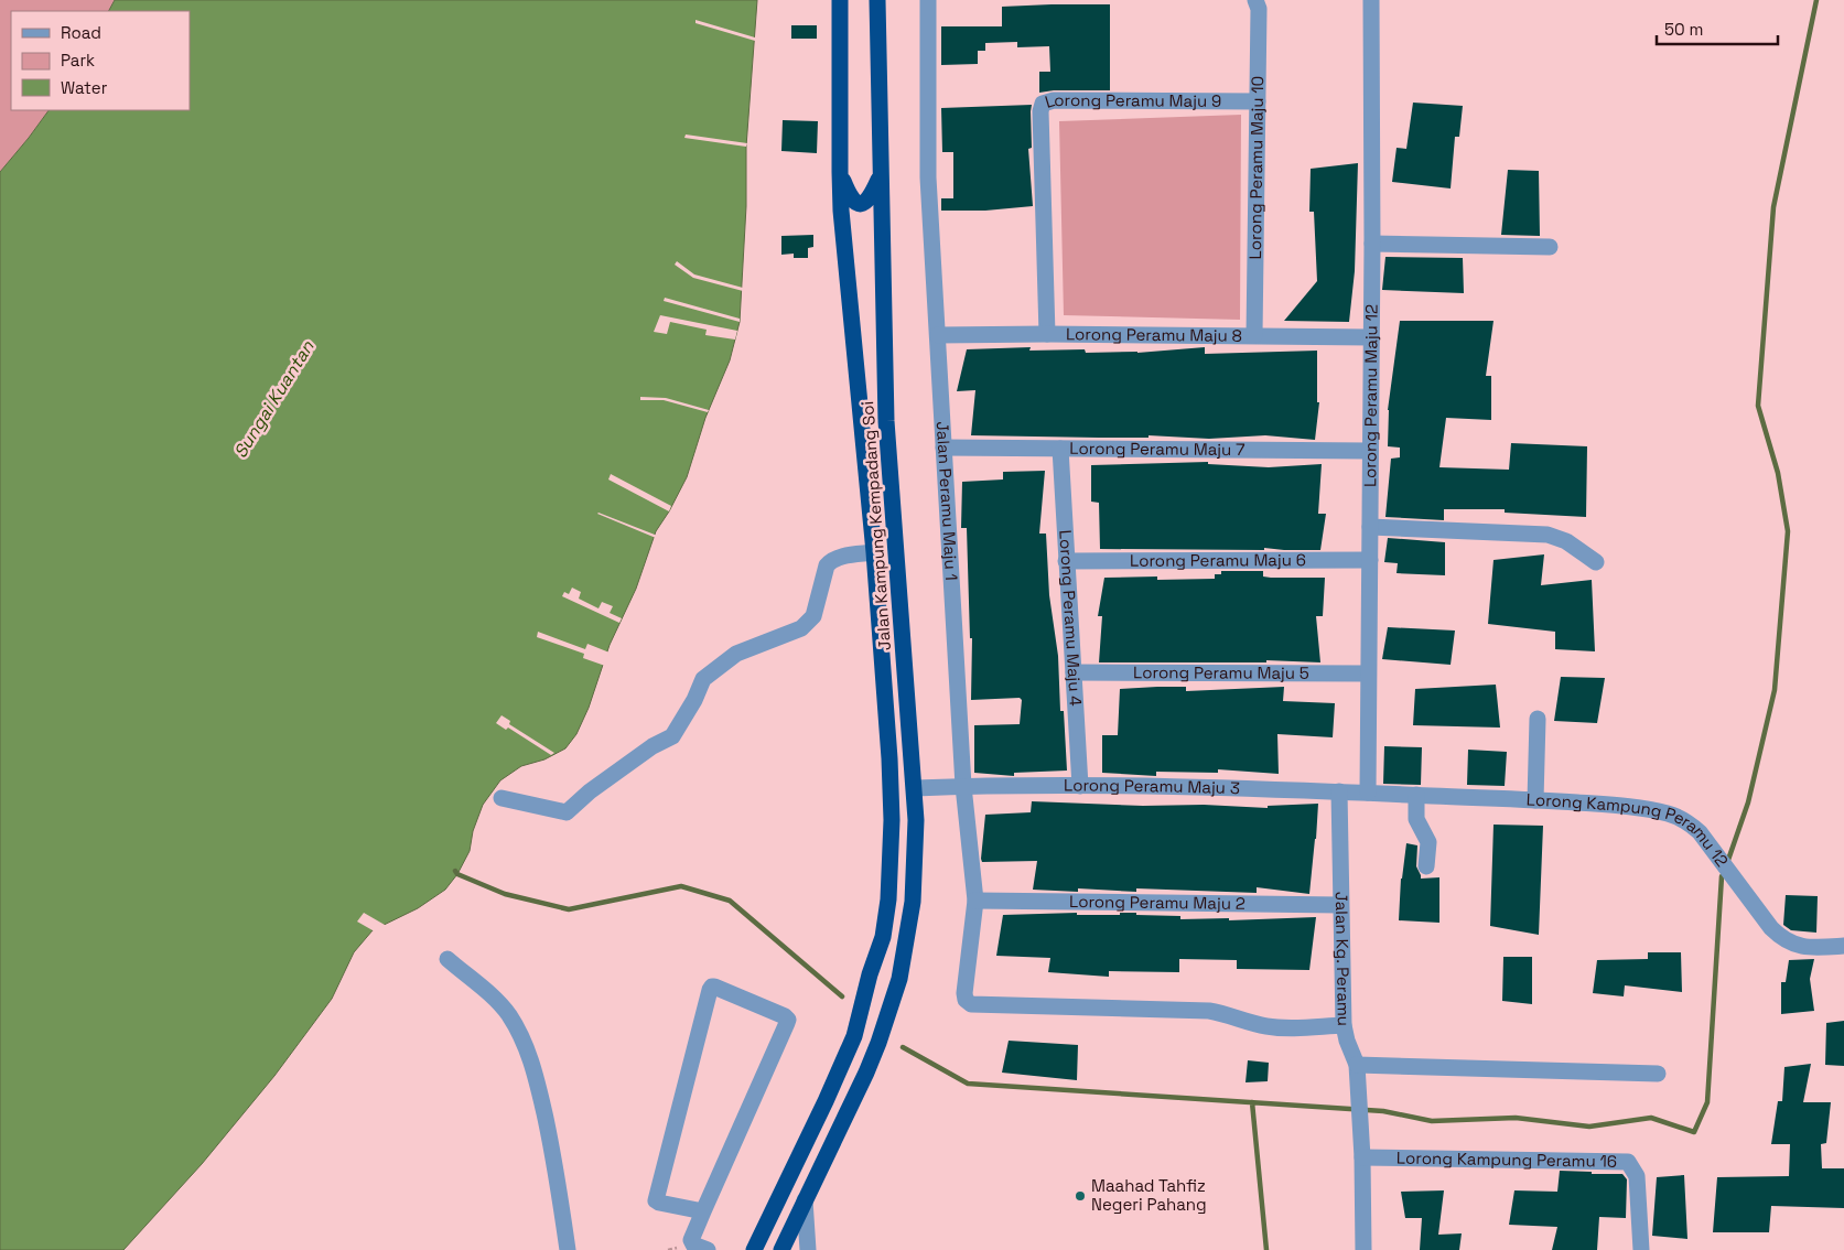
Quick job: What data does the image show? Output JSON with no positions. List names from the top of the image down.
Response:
{
  "streets": {
    "highway": ["Jalan Kampung Kempadang Soi"],
    "street": [
      "Lorong Peramu Maju 9",
      "Lorong Peramu Maju 10",
      "Lorong Peramu Maju 8",
      "Lorong Peramu Maju 12",
      "Lorong Peramu Maju 7",
      "Jalan Peramu Maju 1",
      "Lorong Peramu Maju 6",
      "Lorong Peramu Maju 4",
      "Lorong Peramu Maju 5",
      "Lorong Peramu Maju 3",
      "Lorong Kampung Peramu 12",
      "Lorong Peramu Maju 2",
      "Jalan Kg. Peramu",
      "Lorong Kampung Peramu 16"
    ]
  },
  "crossings": [
    ["Lorong Peramu Maju 9", "Lorong Peramu Maju 10"],
    ["Lorong Peramu Maju 9", "Lorong Peramu Maju 8"],
    ["Lorong Peramu Maju 10", "Lorong Peramu Maju 8"],
    ["Lorong Peramu Maju 8", "Lorong Peramu Maju 12"],
    ["Lorong Peramu Maju 8", "Jalan Peramu Maju 1"],
    ["Lorong Peramu Maju 12", "Lorong Peramu Maju 7"],
    ["Lorong Peramu Maju 12", "Lorong Peramu Maju 6"],
    ["Lorong Peramu Maju 12", "Lorong Peramu Maju 5"],
    ["Lorong Peramu Maju 12", "Lorong Peramu Maju 3"],
    ["Lorong Peramu Maju 12", "Lorong Kampung Peramu 12"],
    ["Lorong Peramu Maju 7", "Jalan Peramu Maju 1"],
    ["Lorong Peramu Maju 7", "Lorong Peramu Maju 4"],
    ["Jalan Peramu Maju 1", "Lorong Peramu Maju 3"],
    ["Jalan Peramu Maju 1", "Lorong Peramu Maju 2"],
    ["Jalan Peramu Maju 1", "Jalan Kg. Peramu"],
    ["Jalan Kampung Kempadang Soi", "Lorong Peramu Maju 3"],
    ["Lorong Peramu Maju 6", "Lorong Peramu Maju 4"],
    ["Lorong Peramu Maju 4", "Lorong Peramu Maju 5"],
    ["Lorong Peramu Maju 4", "Lorong Peramu Maju 3"],
    ["Lorong Peramu Maju 3", "Lorong Kampung Peramu 12"],
    ["Lorong Peramu Maju 3", "Jalan Kg. Peramu"],
    ["Lorong Peramu Maju 2", "Jalan Kg. Peramu"],
    ["Jalan Kg. Peramu", "Lorong Kampung Peramu 16"]
  ],
  "water": ["Sungai Kuantan"],
  "places": ["Maahad Tahfiz Negeri Pahang"],
  "legend": ["Road", "Park", "Water"],
  "scale_bar": "50 m"
}
